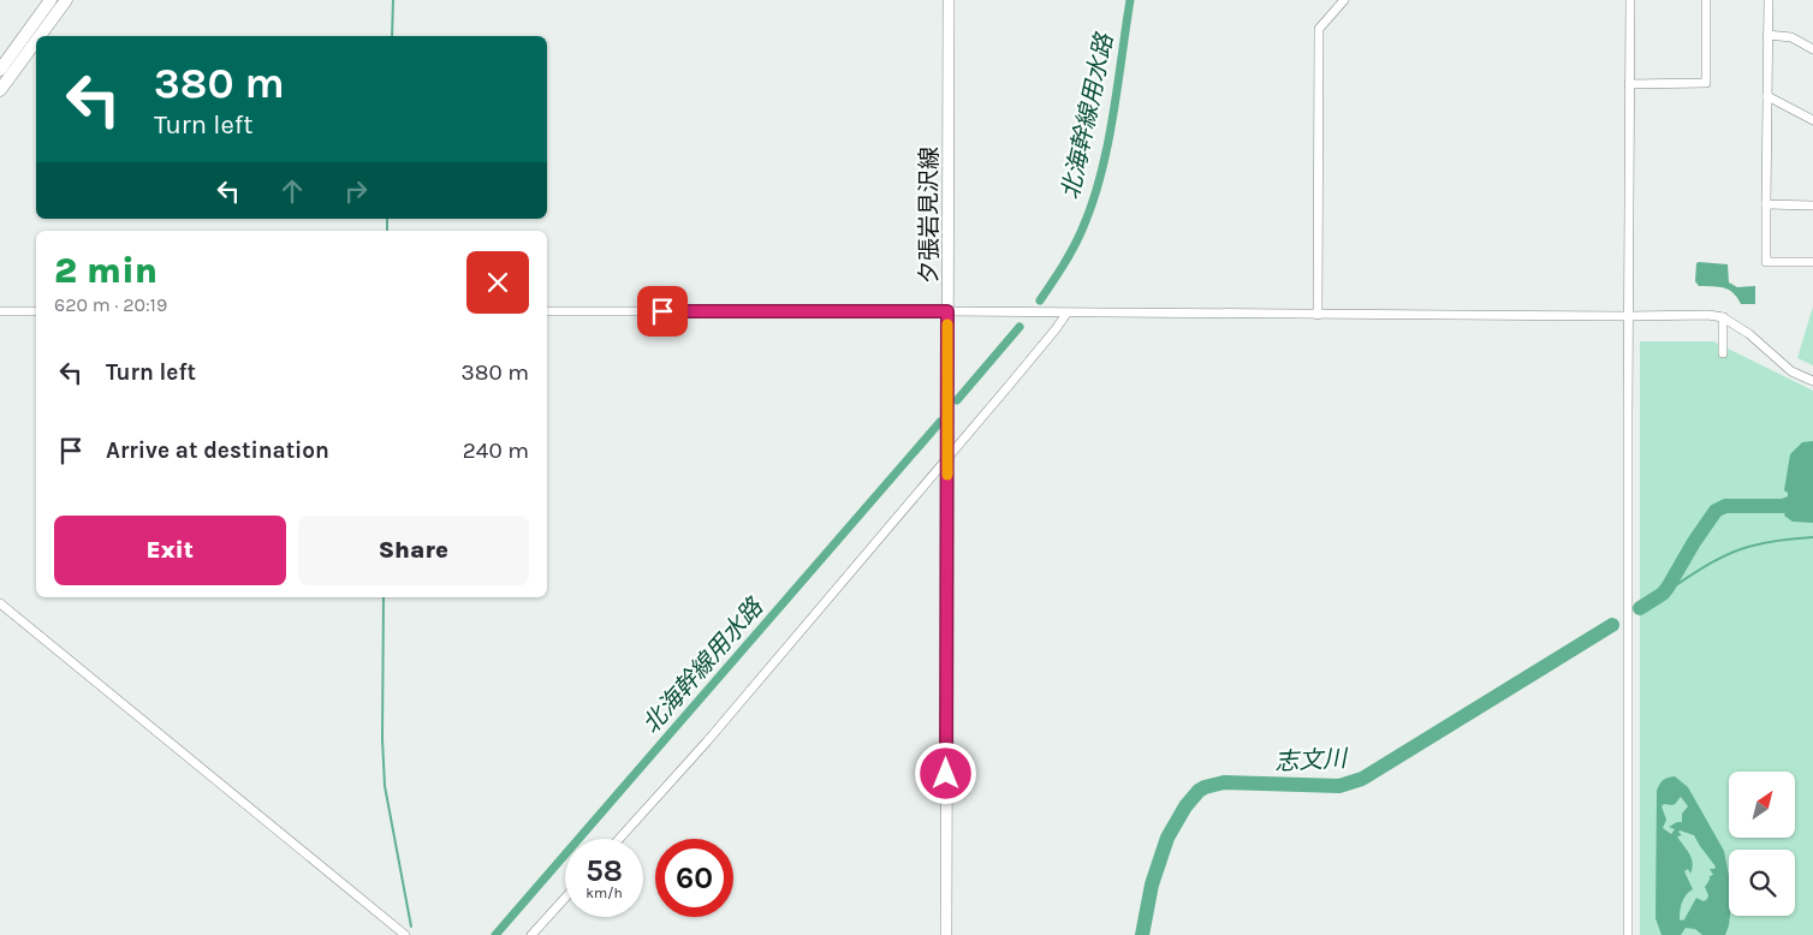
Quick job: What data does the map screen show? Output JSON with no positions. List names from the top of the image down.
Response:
{
  "streets": {
    "main road": ["夕張岩見沢線"]
  },
  "water": ["北海幹線用水路", "志文川"],
  "north": "top right",
  "page": {
    "turn": ["380 m", "Turn left"],
    "heading": ["2 min", "620 m · 20:19"],
    "list": [
      {
        "name": "Turn left",
        "value": "380 m"
      },
      {
        "name": "Arrive at destination",
        "value": "240 m"
      }
    ],
    "buttons": ["Exit", "Share"],
    "speed": "58 km/h",
    "limit": "60"
  }
}
